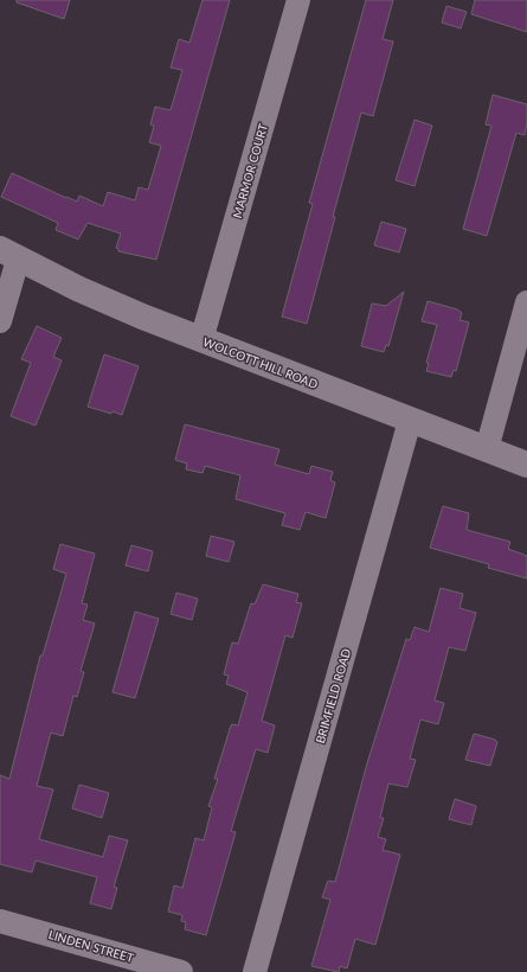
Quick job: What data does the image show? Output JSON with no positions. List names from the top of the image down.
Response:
{
  "streets": {
    "street": [
      "MARMOR COURT",
      "WOLCOTT HILL ROAD",
      "BRIMFIELD ROAD",
      "LINDEN STREET"
    ]
  },
  "crossings": [
    ["MARMOR COURT", "WOLCOTT HILL ROAD"],
    ["WOLCOTT HILL ROAD", "BRIMFIELD ROAD"]
  ]
}
